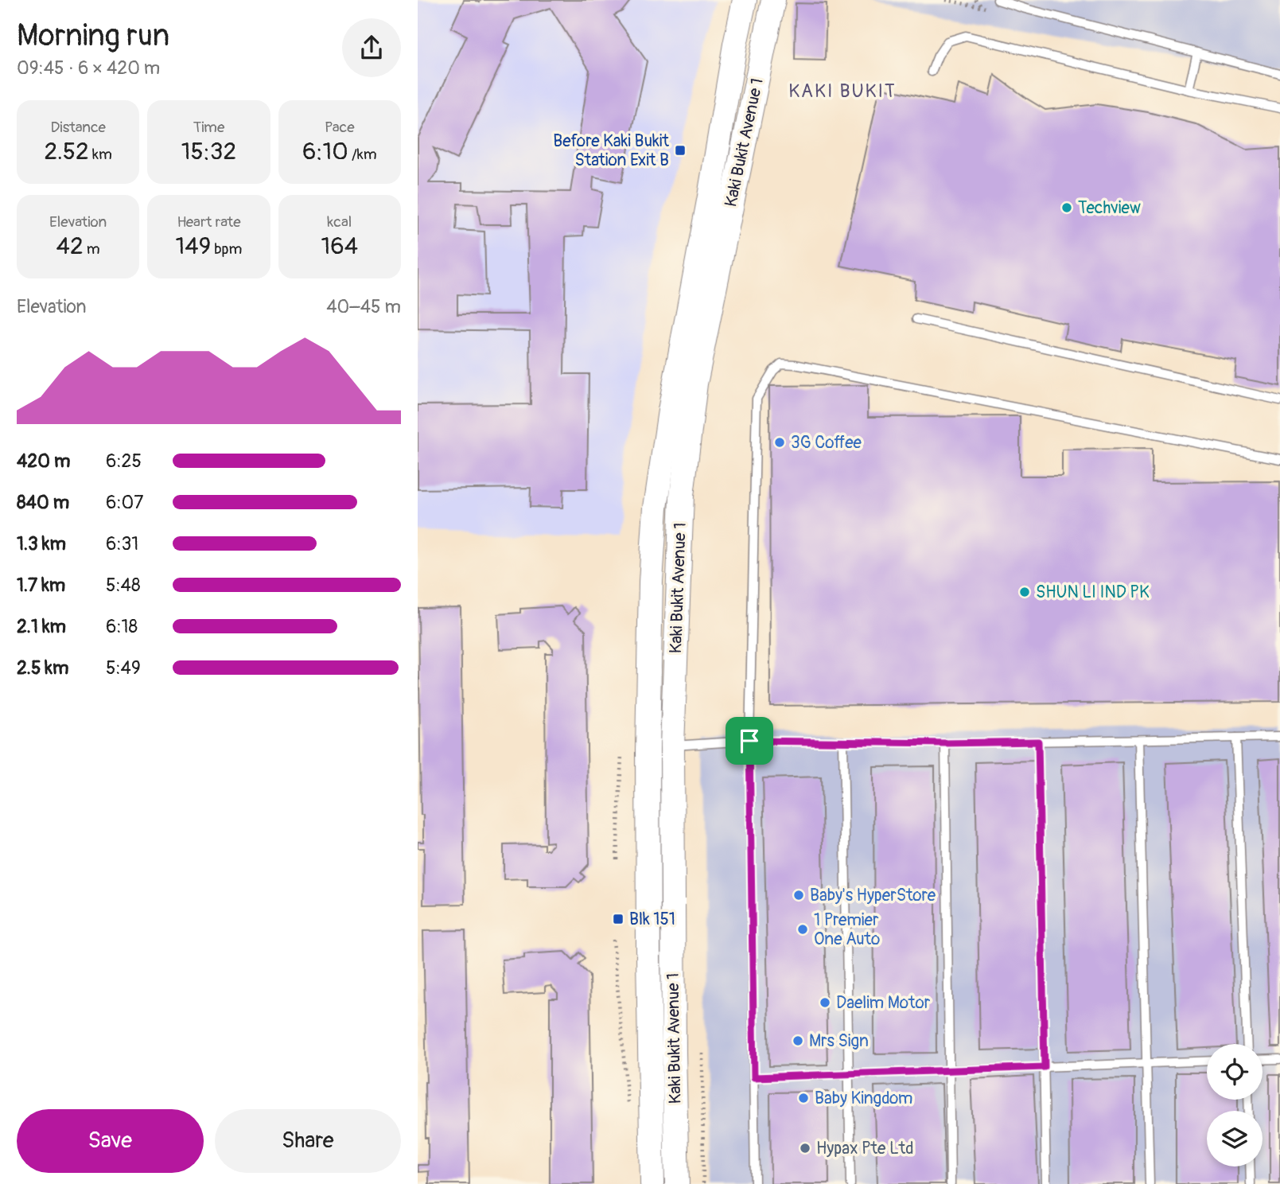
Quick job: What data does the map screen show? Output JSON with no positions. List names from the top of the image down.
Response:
{
  "streets": {
    "main road": ["Kaki Bukit Avenue 1"]
  },
  "districts": ["KAKI BUKIT"],
  "places": {
    "transit": ["Before Kaki Bukit Station Exit B", "Blk 151"],
    "other": [
      "Techview",
      "3G Coffee",
      "SHUN LI IND PK",
      "Baby's HyperStore",
      "1 Premier One Auto",
      "Daelim Motor",
      "Mrs Sign",
      "Baby Kingdom",
      "Hypax Pte Ltd"
    ]
  },
  "page": {
    "heading": ["Morning run", "09:45 · 6 × 420 m"],
    "stats": [
      ["Distance", "2.52 km"],
      ["Time", "15:32"],
      ["Pace", "6:10 /km"],
      ["Elevation", "42 m"],
      ["Heart rate", "149 bpm"],
      ["kcal", "164"]
    ],
    "chart": ["Elevation", "40–45 m"],
    "list": [
      {
        "name": "420 m",
        "note": "6:25"
      },
      {
        "name": "840 m",
        "note": "6:07"
      },
      {
        "name": "1.3 km",
        "note": "6:31"
      },
      {
        "name": "1.7 km",
        "note": "5:48"
      },
      {
        "name": "2.1 km",
        "note": "6:18"
      },
      {
        "name": "2.5 km",
        "note": "5:49"
      }
    ],
    "buttons": ["Save", "Share"]
  }
}
